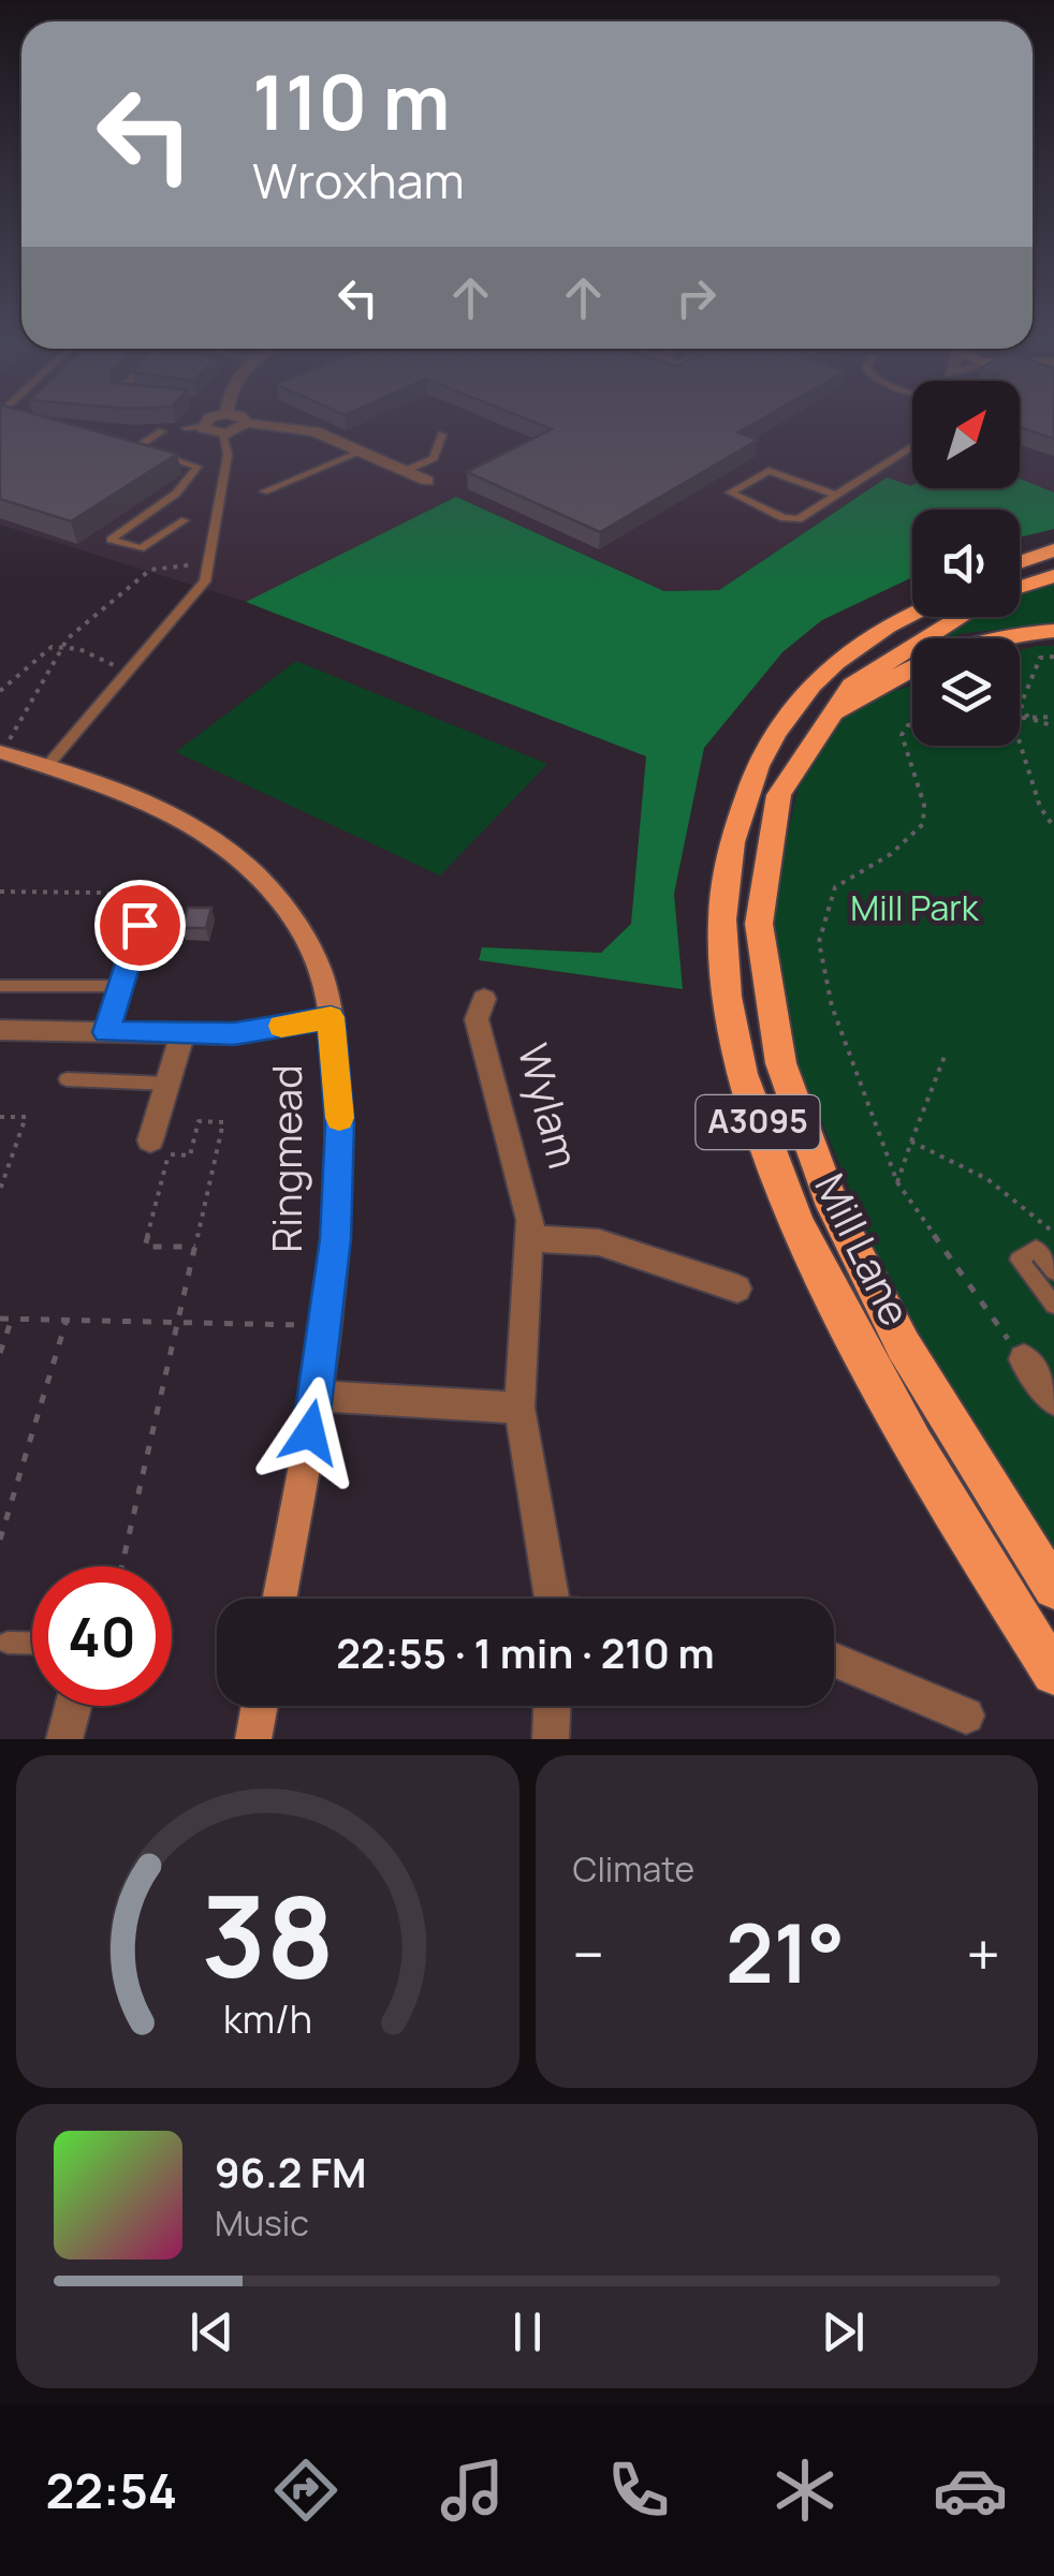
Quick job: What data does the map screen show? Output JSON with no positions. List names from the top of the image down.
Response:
{
  "streets": {
    "main road": ["A3095", "Mill Lane"],
    "street": ["Wylam", "Ringmead"]
  },
  "crossings": [
    ["A3095", "Mill Lane"]
  ],
  "parks": ["Mill Park"],
  "north": "top right",
  "page": {
    "turn": ["110 m", "Wroxham"],
    "limit": "40",
    "trip": "22:55 · 1 min · 210 m",
    "tile": "Climate",
    "heat": ["−", "21°", "+"],
    "song": ["96.2 FM", "Music"],
    "tabs": "22:54",
    "gauge": ["38", "km/h"]
  }
}
